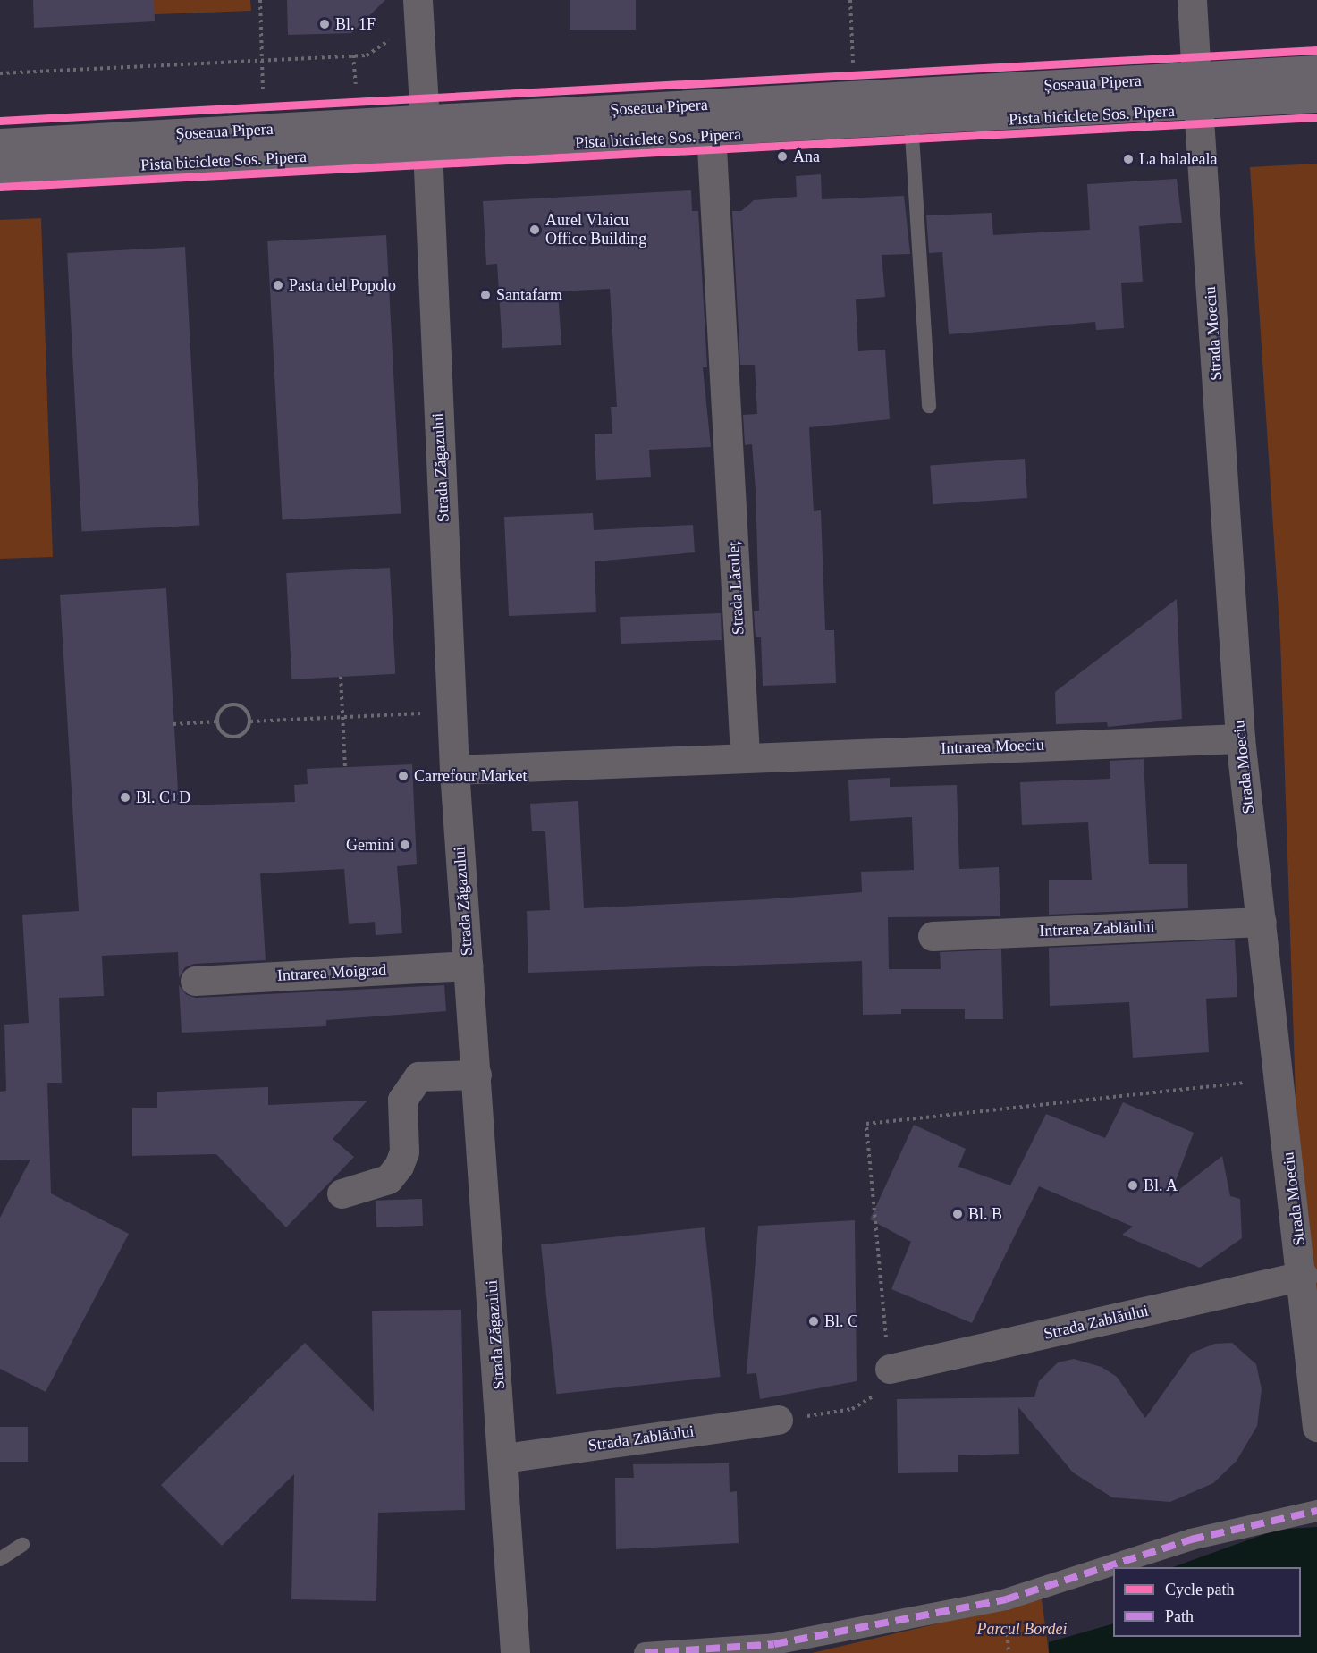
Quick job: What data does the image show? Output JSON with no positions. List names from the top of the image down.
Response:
{
  "streets": {
    "main road": ["Șoseaua Pipera"],
    "street": [
      "Strada Moeciu",
      "Strada Zăgazului",
      "Strada Lăculeț",
      "Intrarea Moeciu",
      "Intrarea Zablăului",
      "Intrarea Moigrad",
      "Strada Zablăului"
    ],
    "cycle path": ["Pista biciclete Sos. Pipera"]
  },
  "crossings": [
    ["Șoseaua Pipera", "Strada Moeciu"],
    ["Șoseaua Pipera", "Strada Zăgazului"],
    ["Șoseaua Pipera", "Strada Lăculeț"],
    ["Strada Moeciu", "Intrarea Moeciu"],
    ["Strada Moeciu", "Intrarea Zablăului"],
    ["Strada Moeciu", "Strada Zablăului"],
    ["Strada Zăgazului", "Intrarea Moigrad"],
    ["Strada Zăgazului", "Strada Zablăului"],
    ["Strada Lăculeț", "Intrarea Moeciu"]
  ],
  "parks": ["Parcul Bordei"],
  "places": [
    "Bl. 1F",
    "Ana",
    "La halaleala",
    "Aurel Vlaicu Office Building",
    "Pasta del Popolo",
    "Santafarm",
    "Carrefour Market",
    "Bl. C+D",
    "Gemini",
    "Bl. A",
    "Bl. B",
    "Bl. C"
  ],
  "legend": ["Cycle path", "Path"]
}
